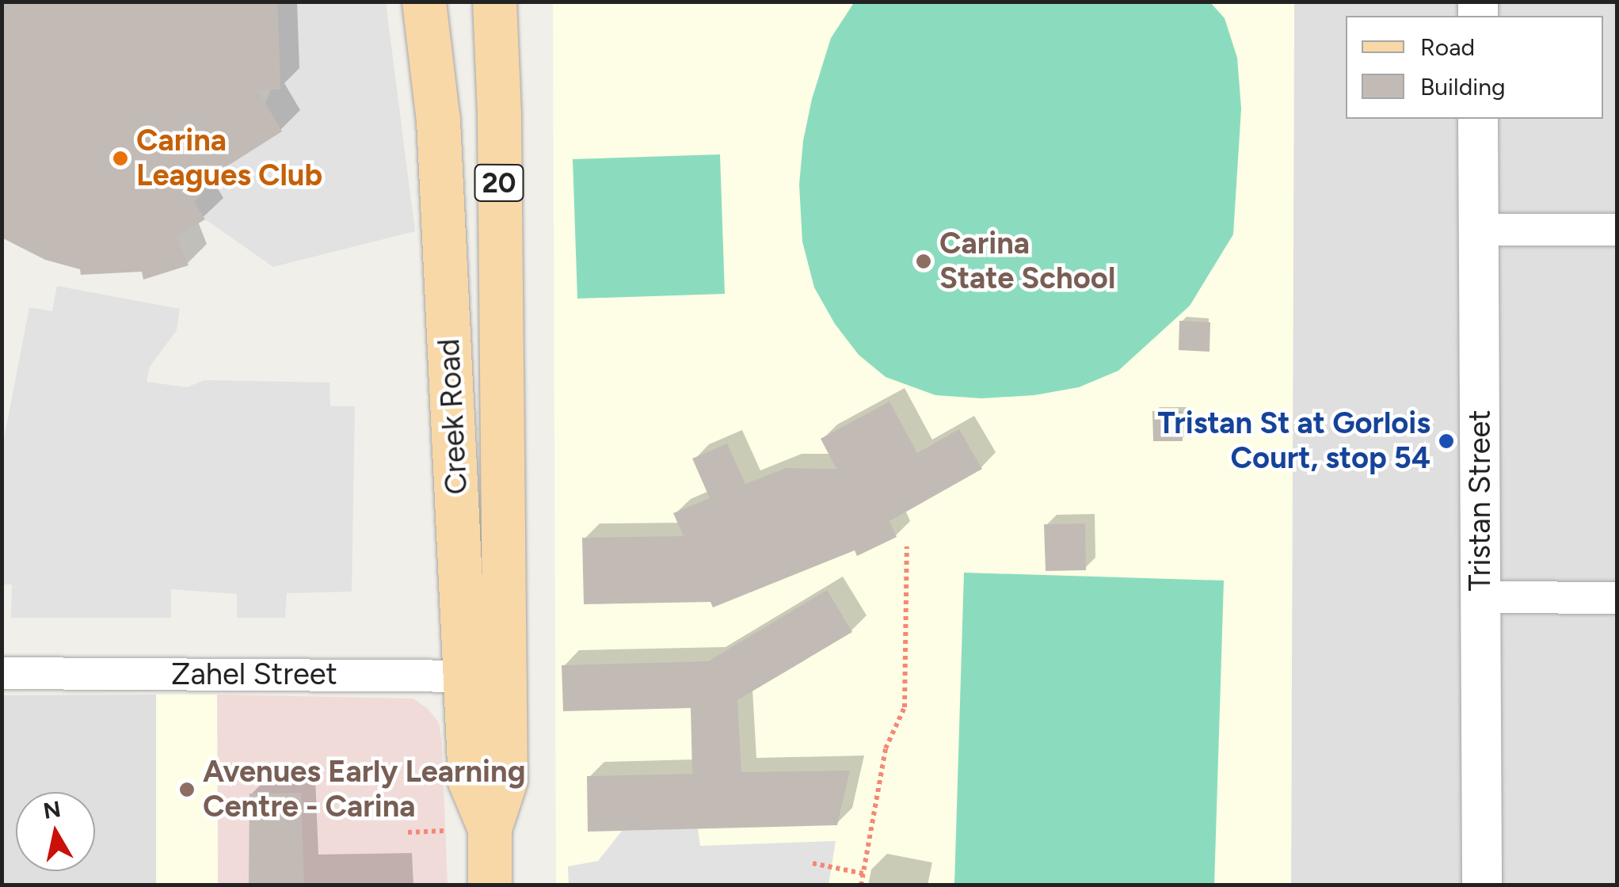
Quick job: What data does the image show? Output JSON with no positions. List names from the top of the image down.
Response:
{
  "streets": {
    "main road": ["20", "Creek Road"],
    "street": ["Tristan Street", "Zahel Street"]
  },
  "crossings": [
    ["Creek Road", "Zahel Street"]
  ],
  "places": [
    "Carina Leagues Club",
    "Carina State School",
    "Tristan St at Gorlois Court, stop 54",
    "Avenues Early Learning Centre - Carina"
  ],
  "legend": ["Road", "Building"],
  "north": "top"
}
